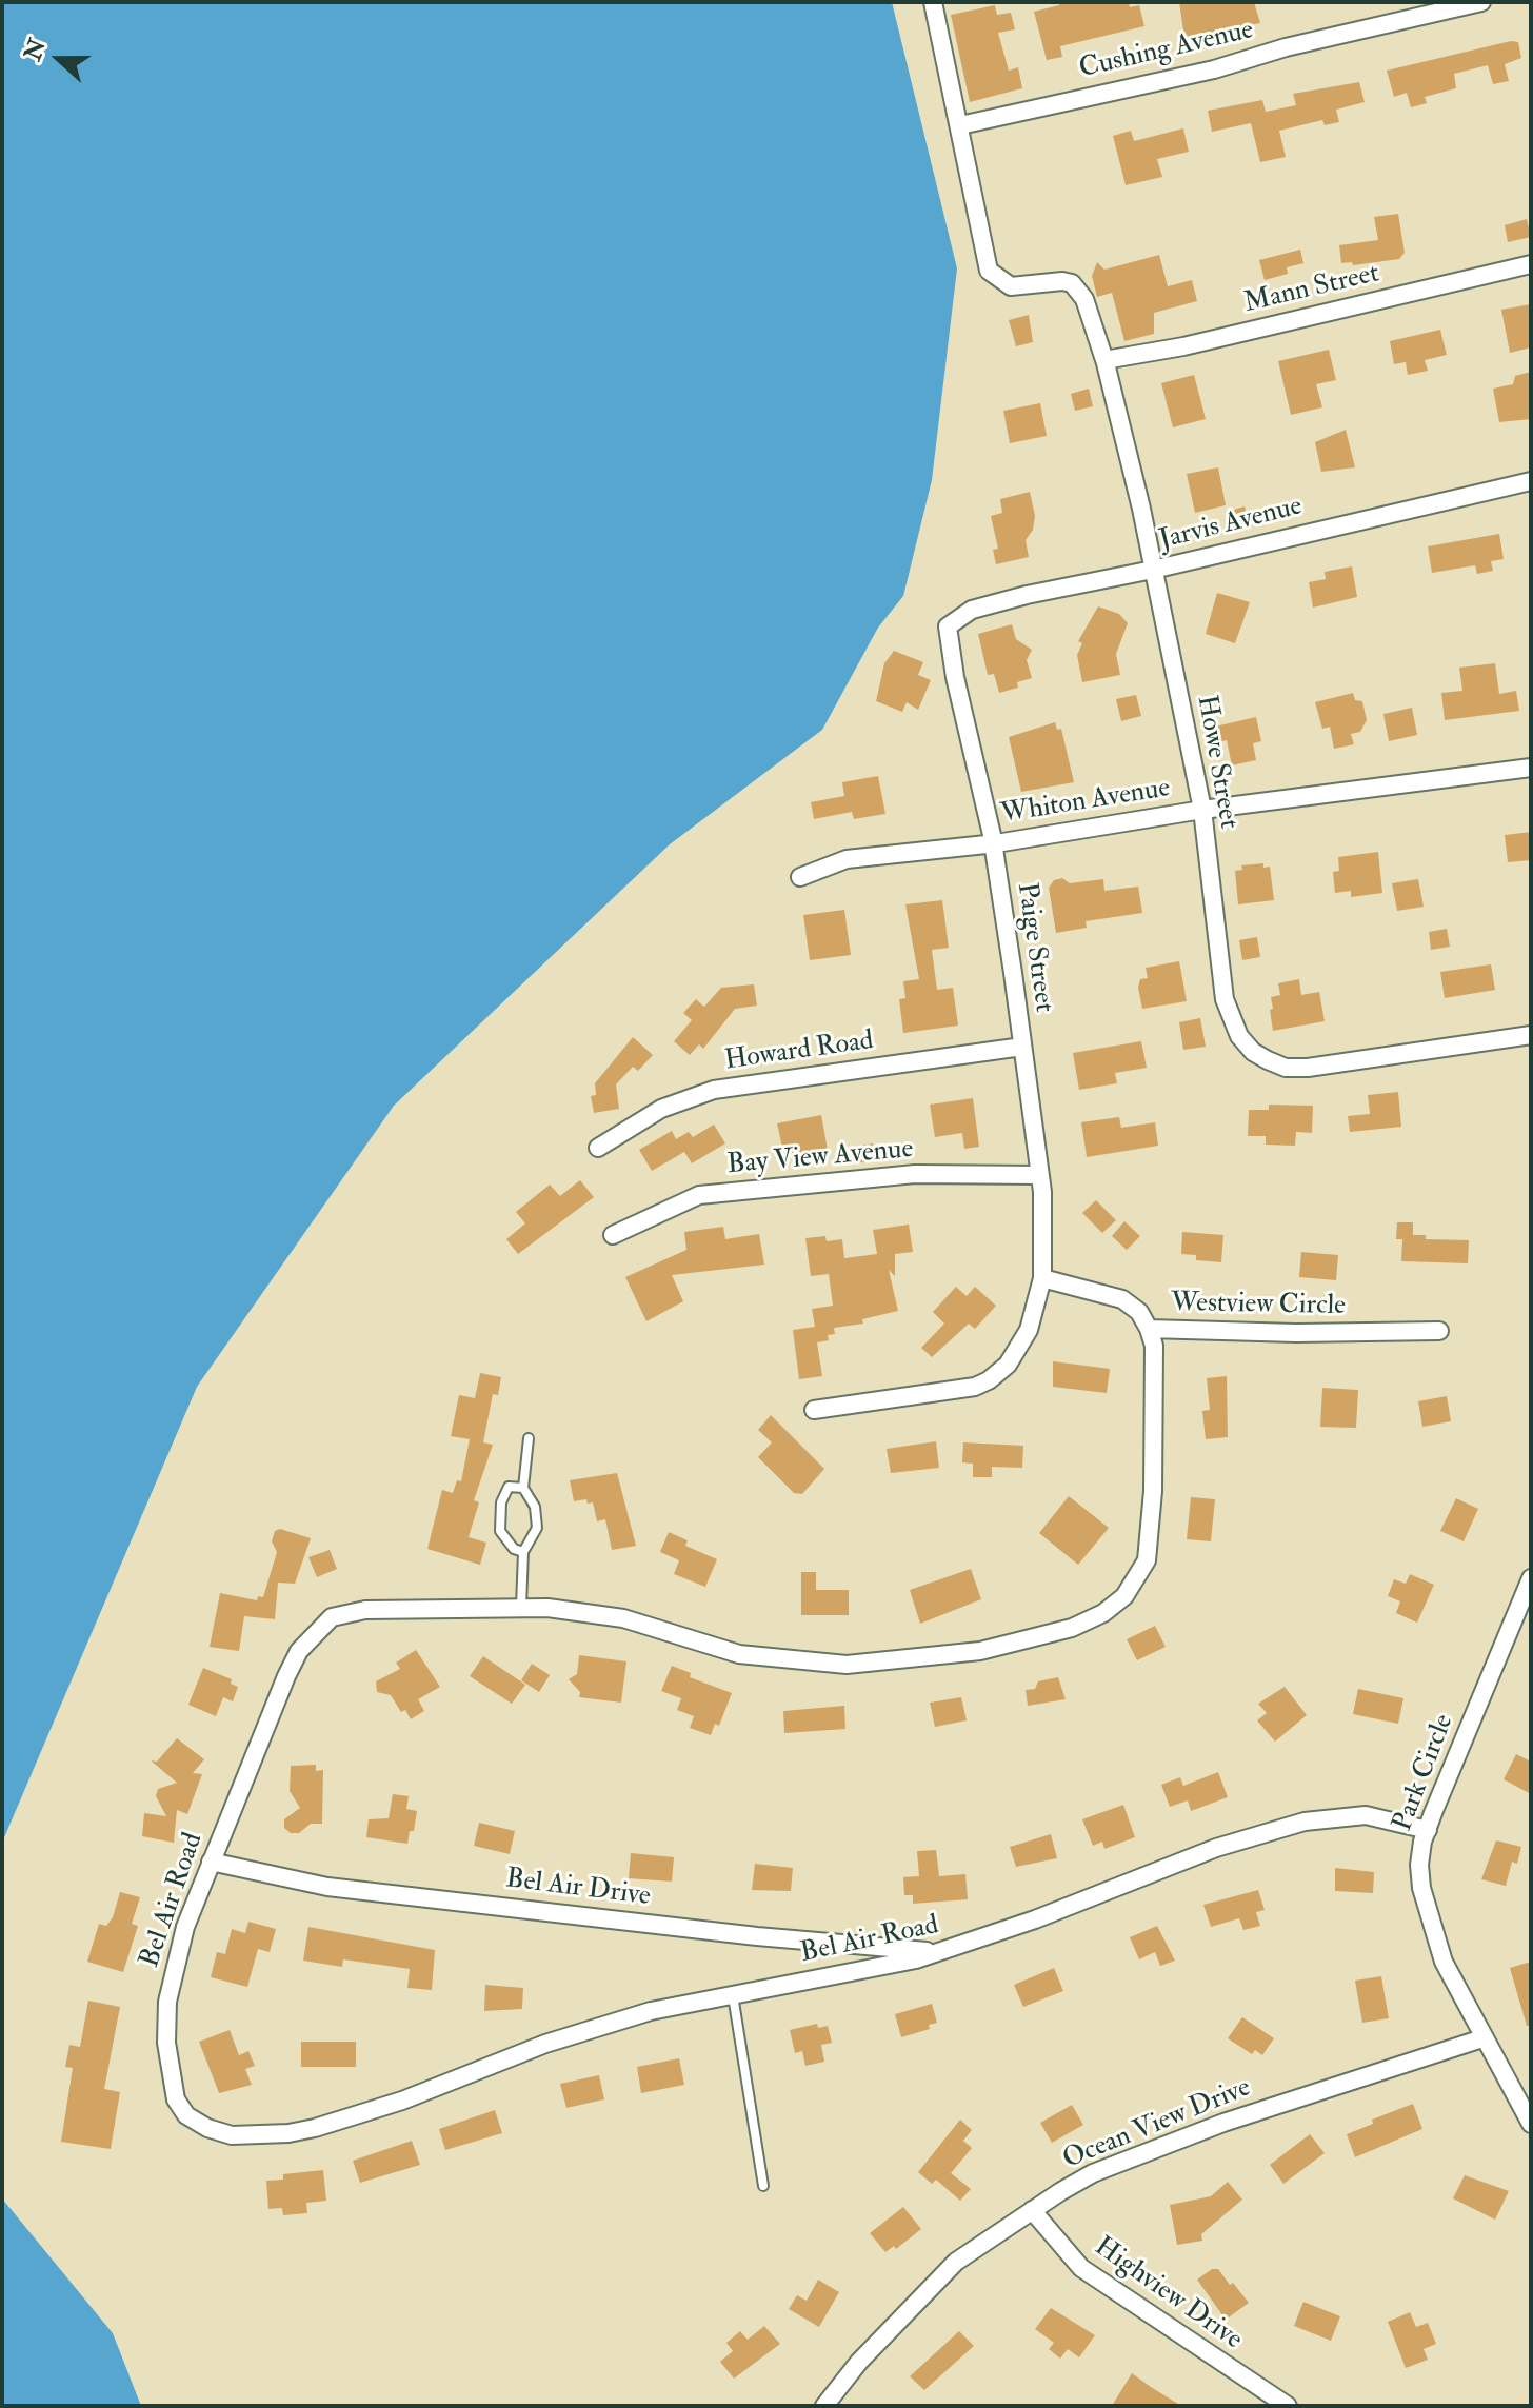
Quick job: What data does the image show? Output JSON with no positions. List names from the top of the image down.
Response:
{
  "streets": {
    "street": [
      "Cushing Avenue",
      "Mann Street",
      "Jarvis Avenue",
      "Howe Street",
      "Whiton Avenue",
      "Paige Street",
      "Howard Road",
      "Bay View Avenue",
      "Westview Circle",
      "Park Circle",
      "Bel Air Drive",
      "Bel Air Road",
      "Ocean View Drive",
      "Highview Drive"
    ]
  },
  "crossings": [
    ["Cushing Avenue", "Howe Street"],
    ["Mann Street", "Howe Street"],
    ["Jarvis Avenue", "Howe Street"],
    ["Jarvis Avenue", "Paige Street"],
    ["Howe Street", "Whiton Avenue"],
    ["Whiton Avenue", "Paige Street"],
    ["Paige Street", "Howard Road"],
    ["Paige Street", "Bay View Avenue"],
    ["Paige Street", "Westview Circle"],
    ["Westview Circle", "Bel Air Road"],
    ["Park Circle", "Bel Air Road"],
    ["Park Circle", "Ocean View Drive"],
    ["Bel Air Drive", "Bel Air Road"],
    ["Ocean View Drive", "Highview Drive"]
  ],
  "north": "left"
}
